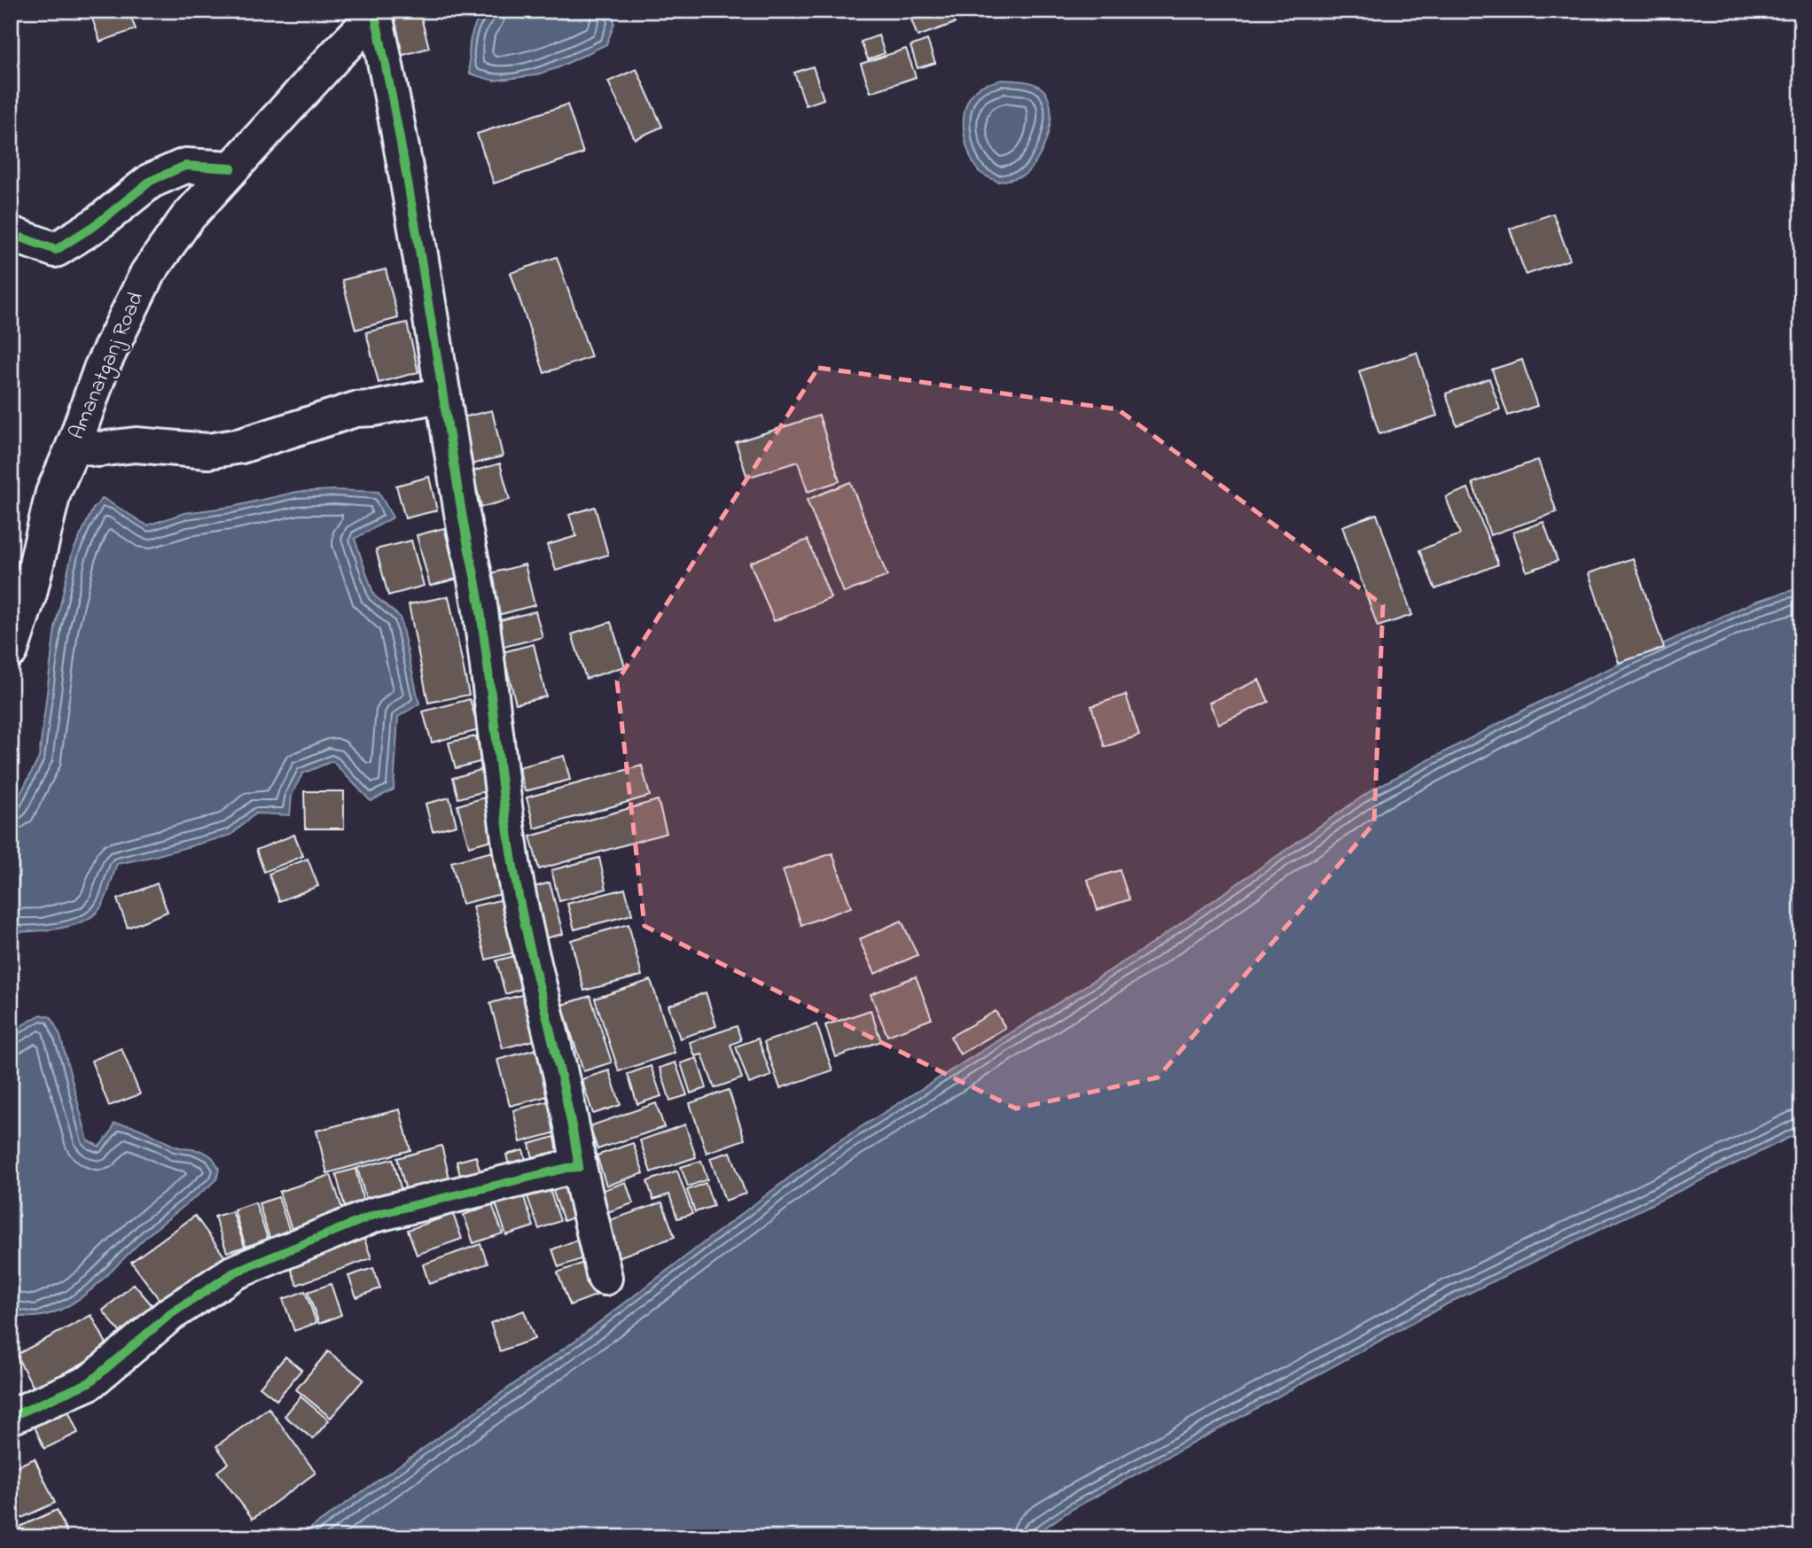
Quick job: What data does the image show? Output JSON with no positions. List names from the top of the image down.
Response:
{
  "streets": {
    "street": ["Amanatganj Road"]
  }
}
